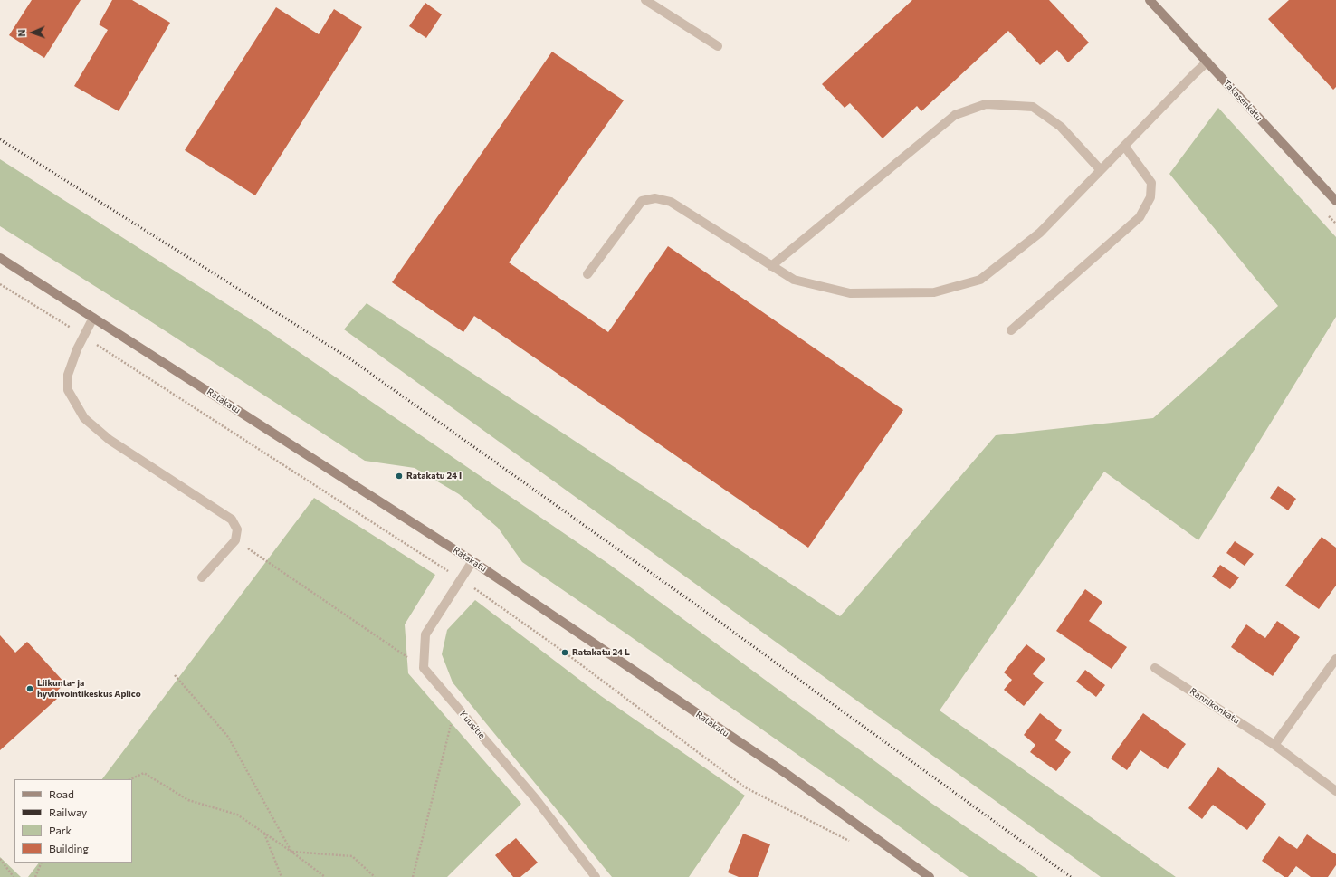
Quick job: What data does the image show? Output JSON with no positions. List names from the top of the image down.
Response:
{
  "streets": {
    "street": [
      "Takasenkatu",
      "Ratakatu",
      "Rannikonkatu",
      "Kuusitie"
    ]
  },
  "places": ["Ratakatu 24 I", "Ratakatu 24 L", "Liikunta- ja hyvinvointikeskus Aplico"],
  "legend": [
    "Road",
    "Railway",
    "Park",
    "Building"
  ],
  "north": "left"
}
